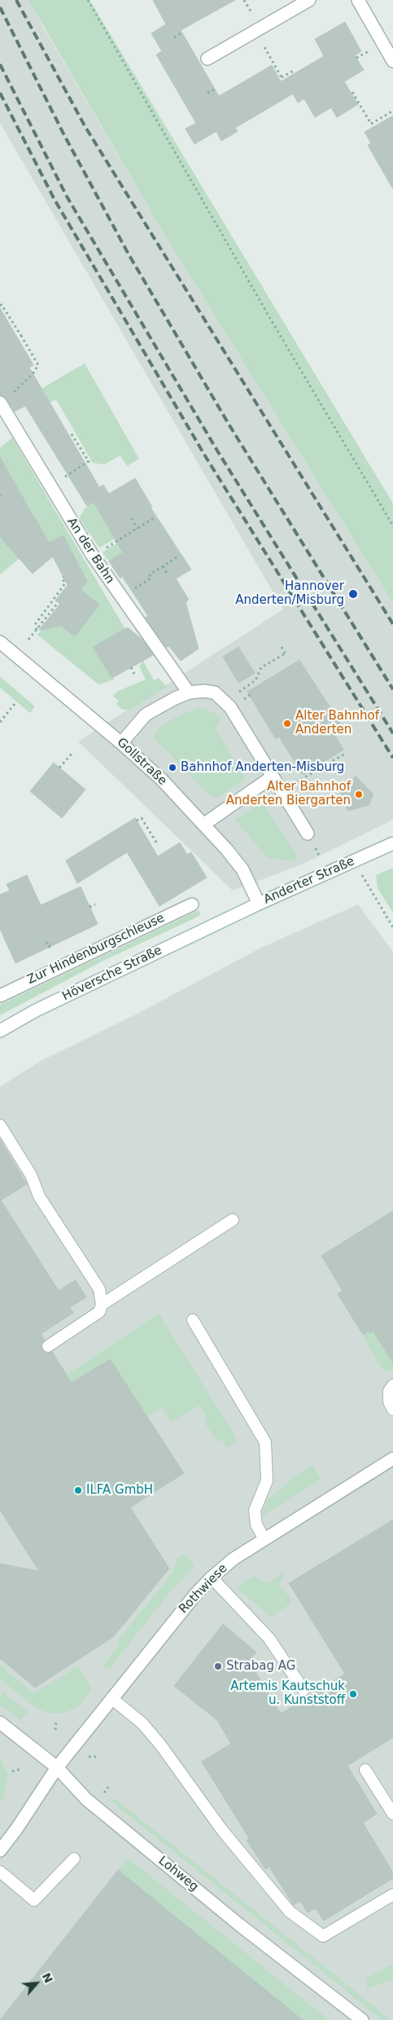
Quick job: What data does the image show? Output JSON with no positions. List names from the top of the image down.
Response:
{
  "streets": {
    "street": [
      "An der Bahn",
      "Gollstraße",
      "Anderter Straße",
      "Zur Hindenburgschleuse",
      "Höversche Straße",
      "Rothwiese",
      "Lohweg"
    ]
  },
  "crossings": [
    ["Gollstraße", "Anderter Straße"],
    ["Anderter Straße", "Höversche Straße"],
    ["Rothwiese", "Lohweg"]
  ],
  "places": [
    "Hannover Anderten/Misburg",
    "Alter Bahnhof Anderten",
    "Bahnhof Anderten-Misburg",
    "Alter Bahnhof Anderten Biergarten",
    "ILFA GmbH",
    "Strabag AG",
    "Artemis Kautschuk u. Kunststoff"
  ],
  "north": "top right"
}
